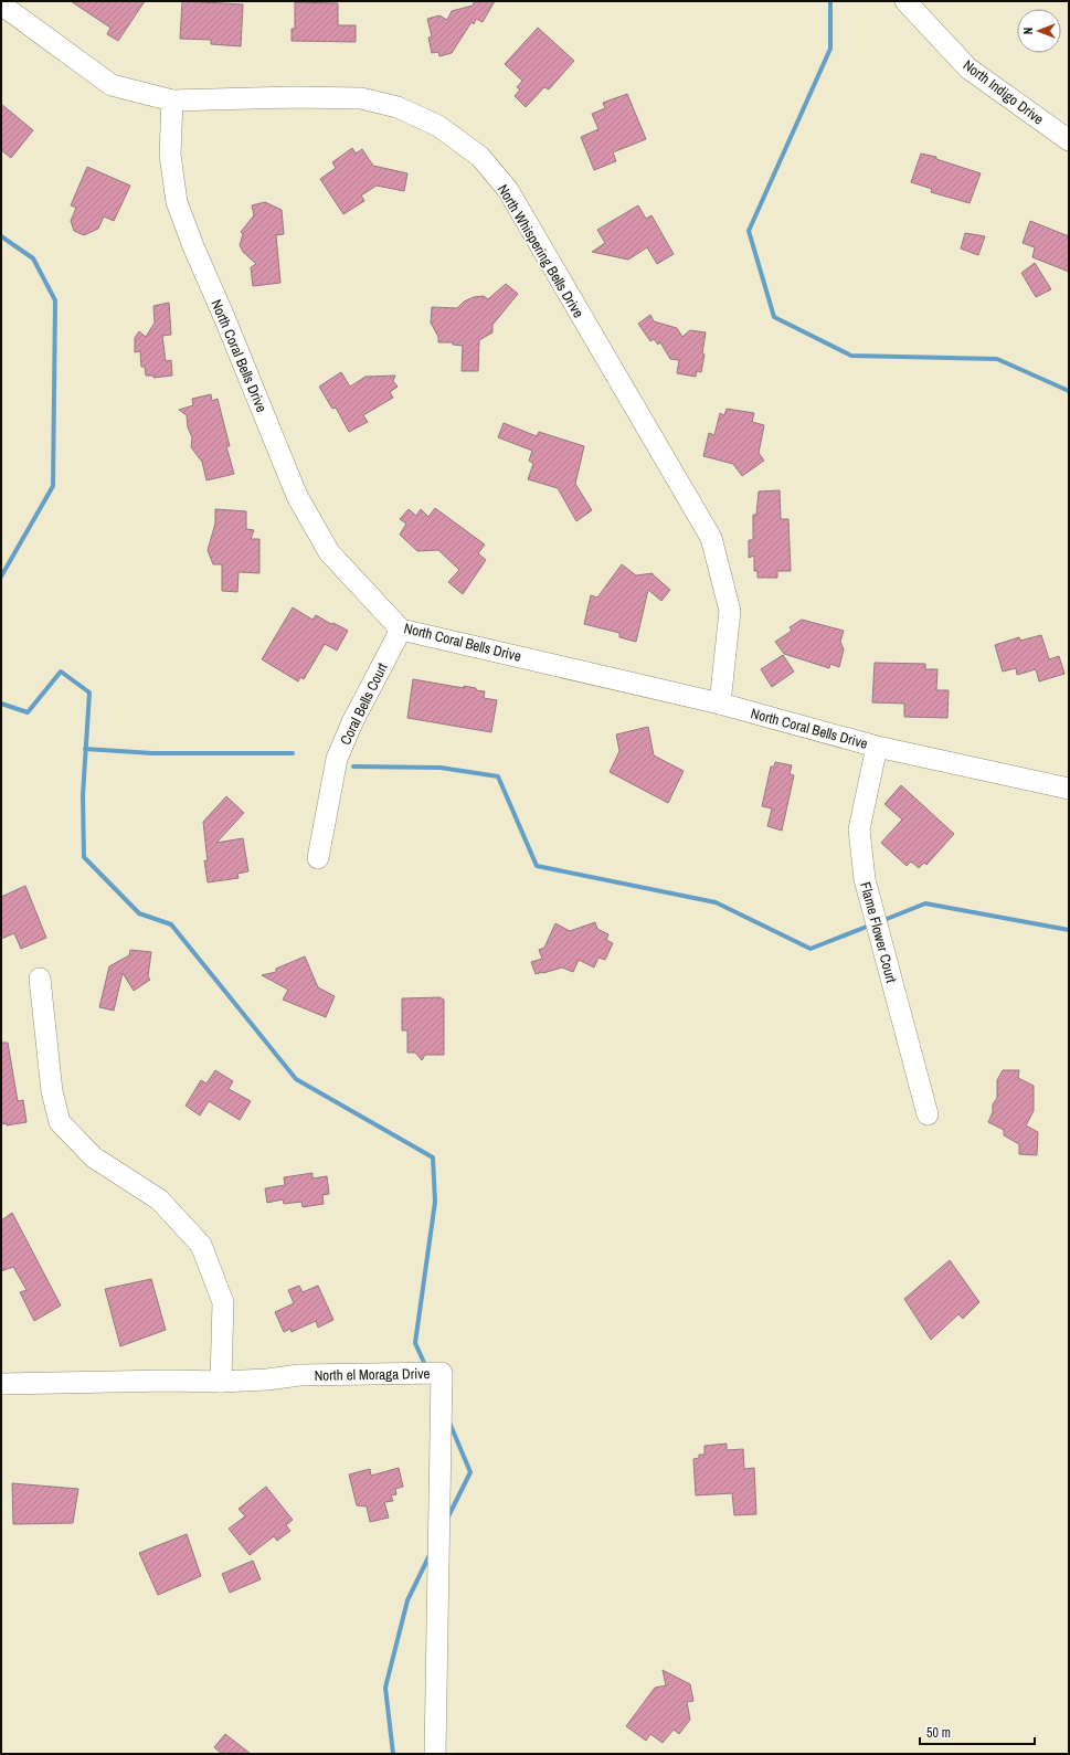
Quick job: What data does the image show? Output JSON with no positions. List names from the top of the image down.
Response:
{
  "streets": {
    "street": [
      "North Indigo Drive",
      "North Whispering Bells Drive",
      "North Coral Bells Drive",
      "Coral Bells Court",
      "Flame Flower Court",
      "North el Moraga Drive"
    ]
  },
  "crossings": [
    ["North Whispering Bells Drive", "North Coral Bells Drive"],
    ["North Coral Bells Drive", "Coral Bells Court"],
    ["North Coral Bells Drive", "Flame Flower Court"]
  ],
  "scale_bar": "50 m",
  "north": "left"
}
